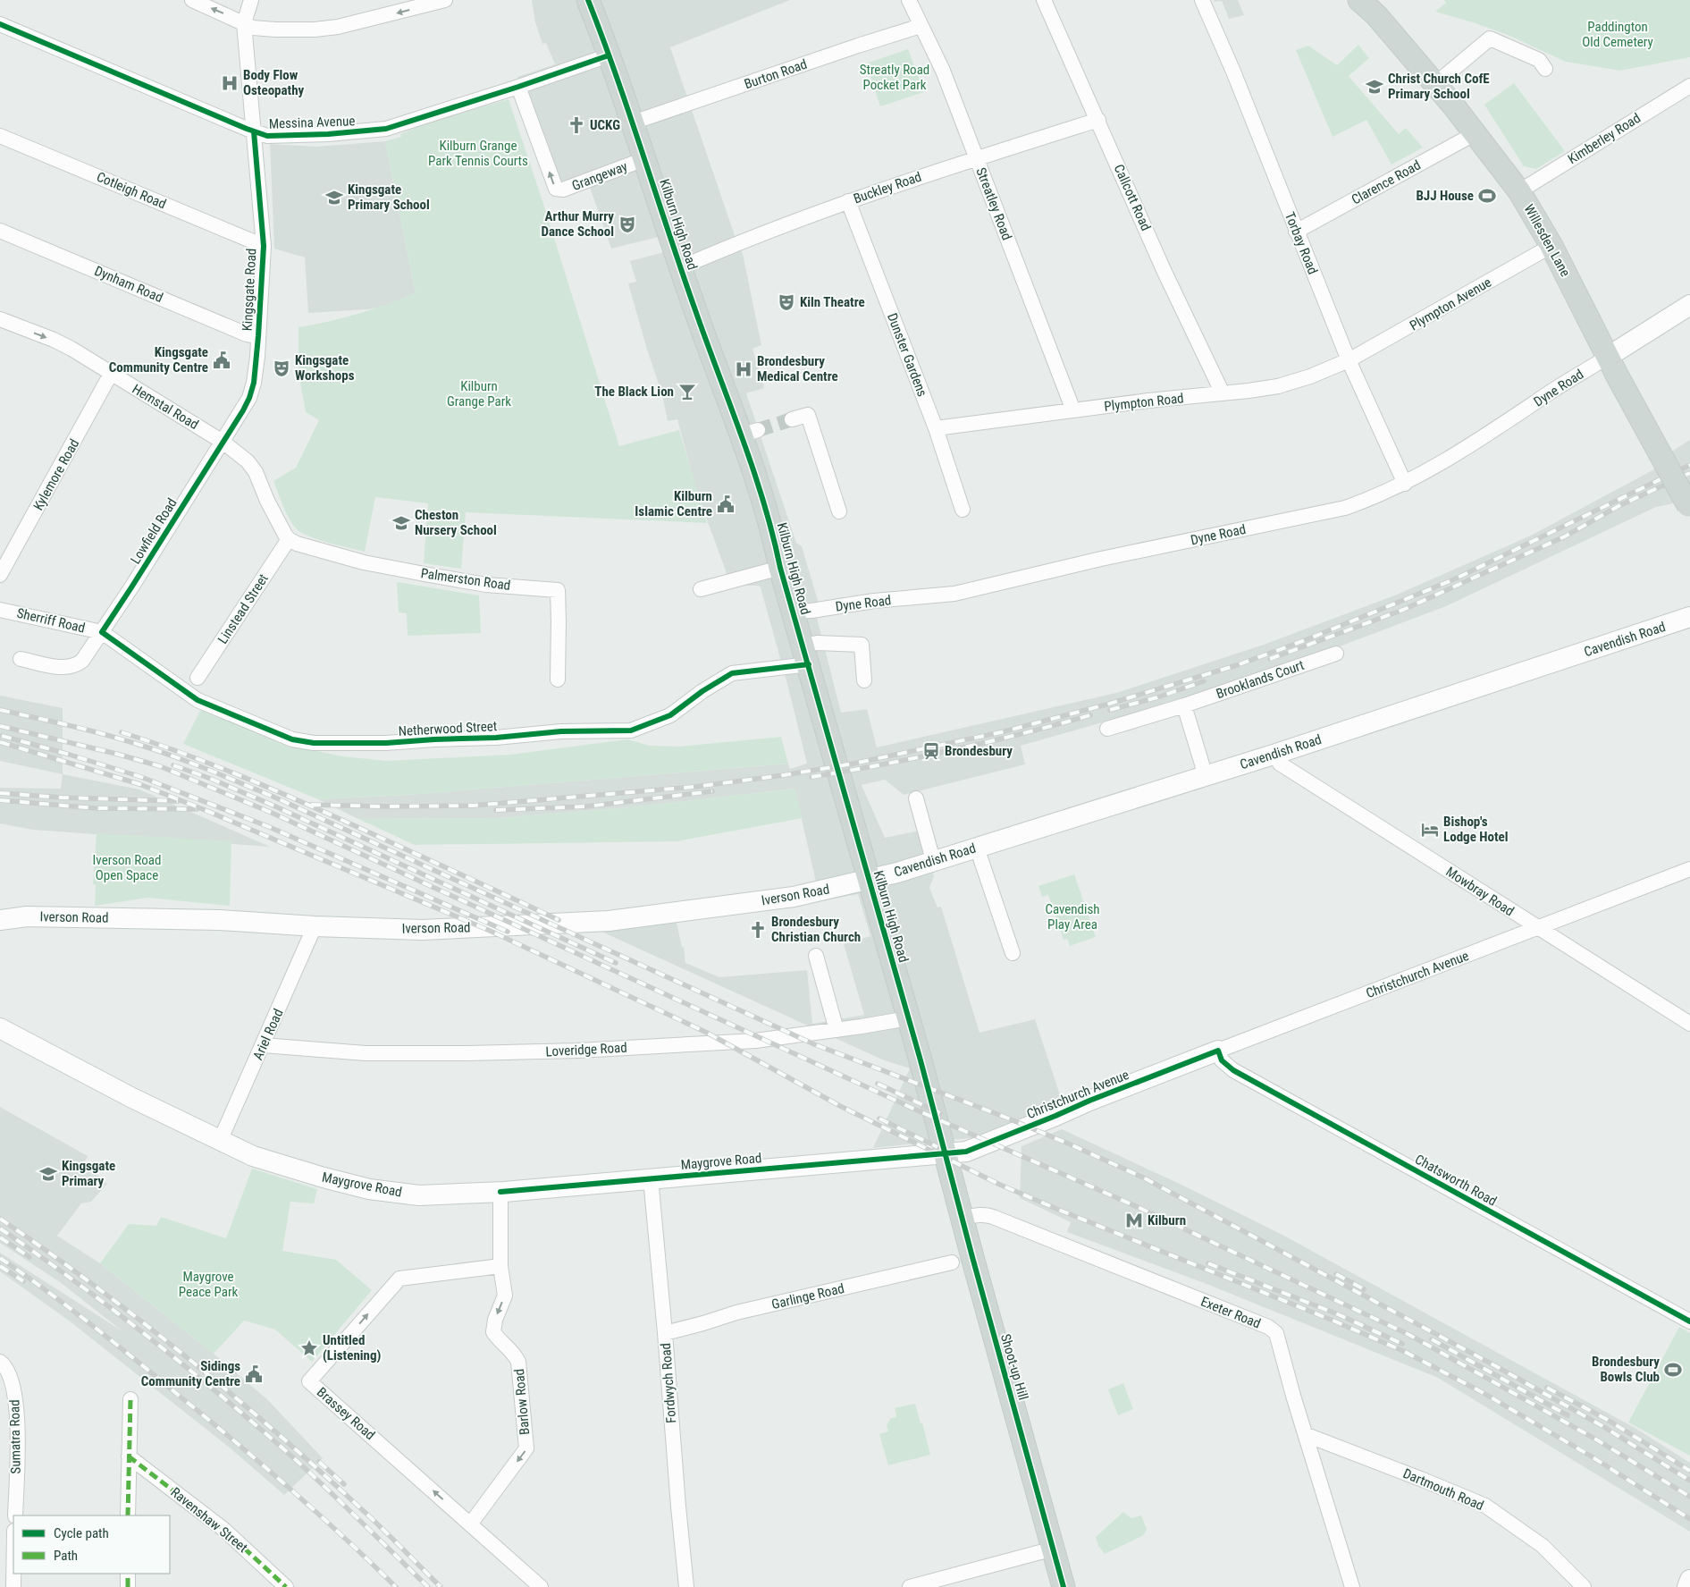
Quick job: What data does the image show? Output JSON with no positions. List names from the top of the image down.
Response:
{
  "streets": {
    "main road": ["Kilburn High Road", "Willesden Lane", "Shoot-up Hill"],
    "street": [
      "Burton Road",
      "Messina Avenue",
      "Kimberley Road",
      "Grangeway",
      "Clarence Road",
      "Buckley Road",
      "Cotleigh Road",
      "Callcott Road",
      "Streatley Road",
      "Torbay Road",
      "Dynham Road",
      "Kingsgate Road",
      "Plympton Avenue",
      "Dunster Gardens",
      "Dyne Road",
      "Plympton Road",
      "Hemstal Road",
      "Kylemore Road",
      "Lowfield Road",
      "Palmerston Road",
      "Linstead Street",
      "Sherriff Road",
      "Cavendish Road",
      "Brooklands Court",
      "Netherwood Street",
      "Mowbray Road",
      "Iverson Road",
      "Christchurch Avenue",
      "Ariel Road",
      "Loveridge Road",
      "Maygrove Road",
      "Chatsworth Road",
      "Garlinge Road",
      "Exeter Road",
      "Fordwych Road",
      "Barlow Road",
      "Brassey Road",
      "Sumatra Road",
      "Dartmouth Road",
      "Ravenshaw Street"
    ]
  },
  "crossings": [
    ["Burton Road", "Streatley Road"],
    ["Burton Road", "Kilburn High Road"],
    ["Messina Avenue", "Grangeway"],
    ["Messina Avenue", "Kilburn High Road"],
    ["Messina Avenue", "Kingsgate Road"],
    ["Kimberley Road", "Willesden Lane"],
    ["Grangeway", "Kilburn High Road"],
    ["Clarence Road", "Willesden Lane"],
    ["Clarence Road", "Torbay Road"],
    ["Buckley Road", "Callcott Road"],
    ["Buckley Road", "Streatley Road"],
    ["Buckley Road", "Kilburn High Road"],
    ["Buckley Road", "Dunster Gardens"],
    ["Cotleigh Road", "Kingsgate Road"],
    ["Callcott Road", "Plympton Road"],
    ["Streatley Road", "Plympton Road"],
    ["Kilburn High Road", "Dyne Road"],
    ["Kilburn High Road", "Cavendish Road"],
    ["Kilburn High Road", "Netherwood Street"],
    ["Kilburn High Road", "Iverson Road"],
    ["Kilburn High Road", "Christchurch Avenue"],
    ["Kilburn High Road", "Loveridge Road"],
    ["Kilburn High Road", "Maygrove Road"],
    ["Kilburn High Road", "Shoot-up Hill"],
    ["Willesden Lane", "Plympton Avenue"],
    ["Willesden Lane", "Dyne Road"],
    ["Torbay Road", "Plympton Avenue"],
    ["Torbay Road", "Dyne Road"],
    ["Torbay Road", "Plympton Road"],
    ["Dynham Road", "Kingsgate Road"],
    ["Kingsgate Road", "Hemstal Road"],
    ["Kingsgate Road", "Lowfield Road"],
    ["Plympton Avenue", "Plympton Road"],
    ["Dunster Gardens", "Plympton Road"],
    ["Hemstal Road", "Kylemore Road"],
    ["Hemstal Road", "Lowfield Road"],
    ["Hemstal Road", "Palmerston Road"],
    ["Hemstal Road", "Linstead Street"],
    ["Lowfield Road", "Sherriff Road"],
    ["Lowfield Road", "Netherwood Street"],
    ["Palmerston Road", "Linstead Street"],
    ["Sherriff Road", "Netherwood Street"],
    ["Cavendish Road", "Mowbray Road"],
    ["Cavendish Road", "Iverson Road"],
    ["Mowbray Road", "Christchurch Avenue"],
    ["Iverson Road", "Ariel Road"],
    ["Christchurch Avenue", "Maygrove Road"],
    ["Christchurch Avenue", "Chatsworth Road"],
    ["Christchurch Avenue", "Shoot-up Hill"],
    ["Ariel Road", "Loveridge Road"],
    ["Ariel Road", "Maygrove Road"],
    ["Maygrove Road", "Shoot-up Hill"],
    ["Maygrove Road", "Fordwych Road"],
    ["Maygrove Road", "Barlow Road"],
    ["Garlinge Road", "Fordwych Road"],
    ["Exeter Road", "Shoot-up Hill"],
    ["Exeter Road", "Dartmouth Road"],
    ["Barlow Road", "Brassey Road"]
  ],
  "one_way": ["Barlow Road"],
  "parks": [
    "Paddington Old Cemetery",
    "Streatly Road Pocket Park",
    "Kilburn Grange Park Tennis Courts",
    "Kilburn Grange Park",
    "Iverson Road Open Space",
    "Cavendish Play Area",
    "Maygrove Peace Park"
  ],
  "places": {
    "hospital": ["Body Flow Osteopathy", "Brondesbury Medical Centre"],
    "school or university": [
      "Christ Church CofE Primary School",
      "Kingsgate Primary School",
      "Cheston Nursery School",
      "Kingsgate Primary"
    ],
    "church": ["UCKG", "Brondesbury Christian Church"],
    "sports": ["BJJ House", "Brondesbury Bowls Club"],
    "theatre": ["Arthur Murry Dance School", "Kiln Theatre", "Kingsgate Workshops"],
    "public building": ["Kingsgate Community Centre", "Kilburn Islamic Centre", "Sidings Community Centre"],
    "bar": ["The Black Lion"],
    "station": ["Brondesbury"],
    "hotel": ["Bishop's Lodge Hotel"],
    "metro station": ["Kilburn"],
    "place": ["Untitled (Listening)"]
  },
  "legend": ["Cycle path", "Path"]
}
